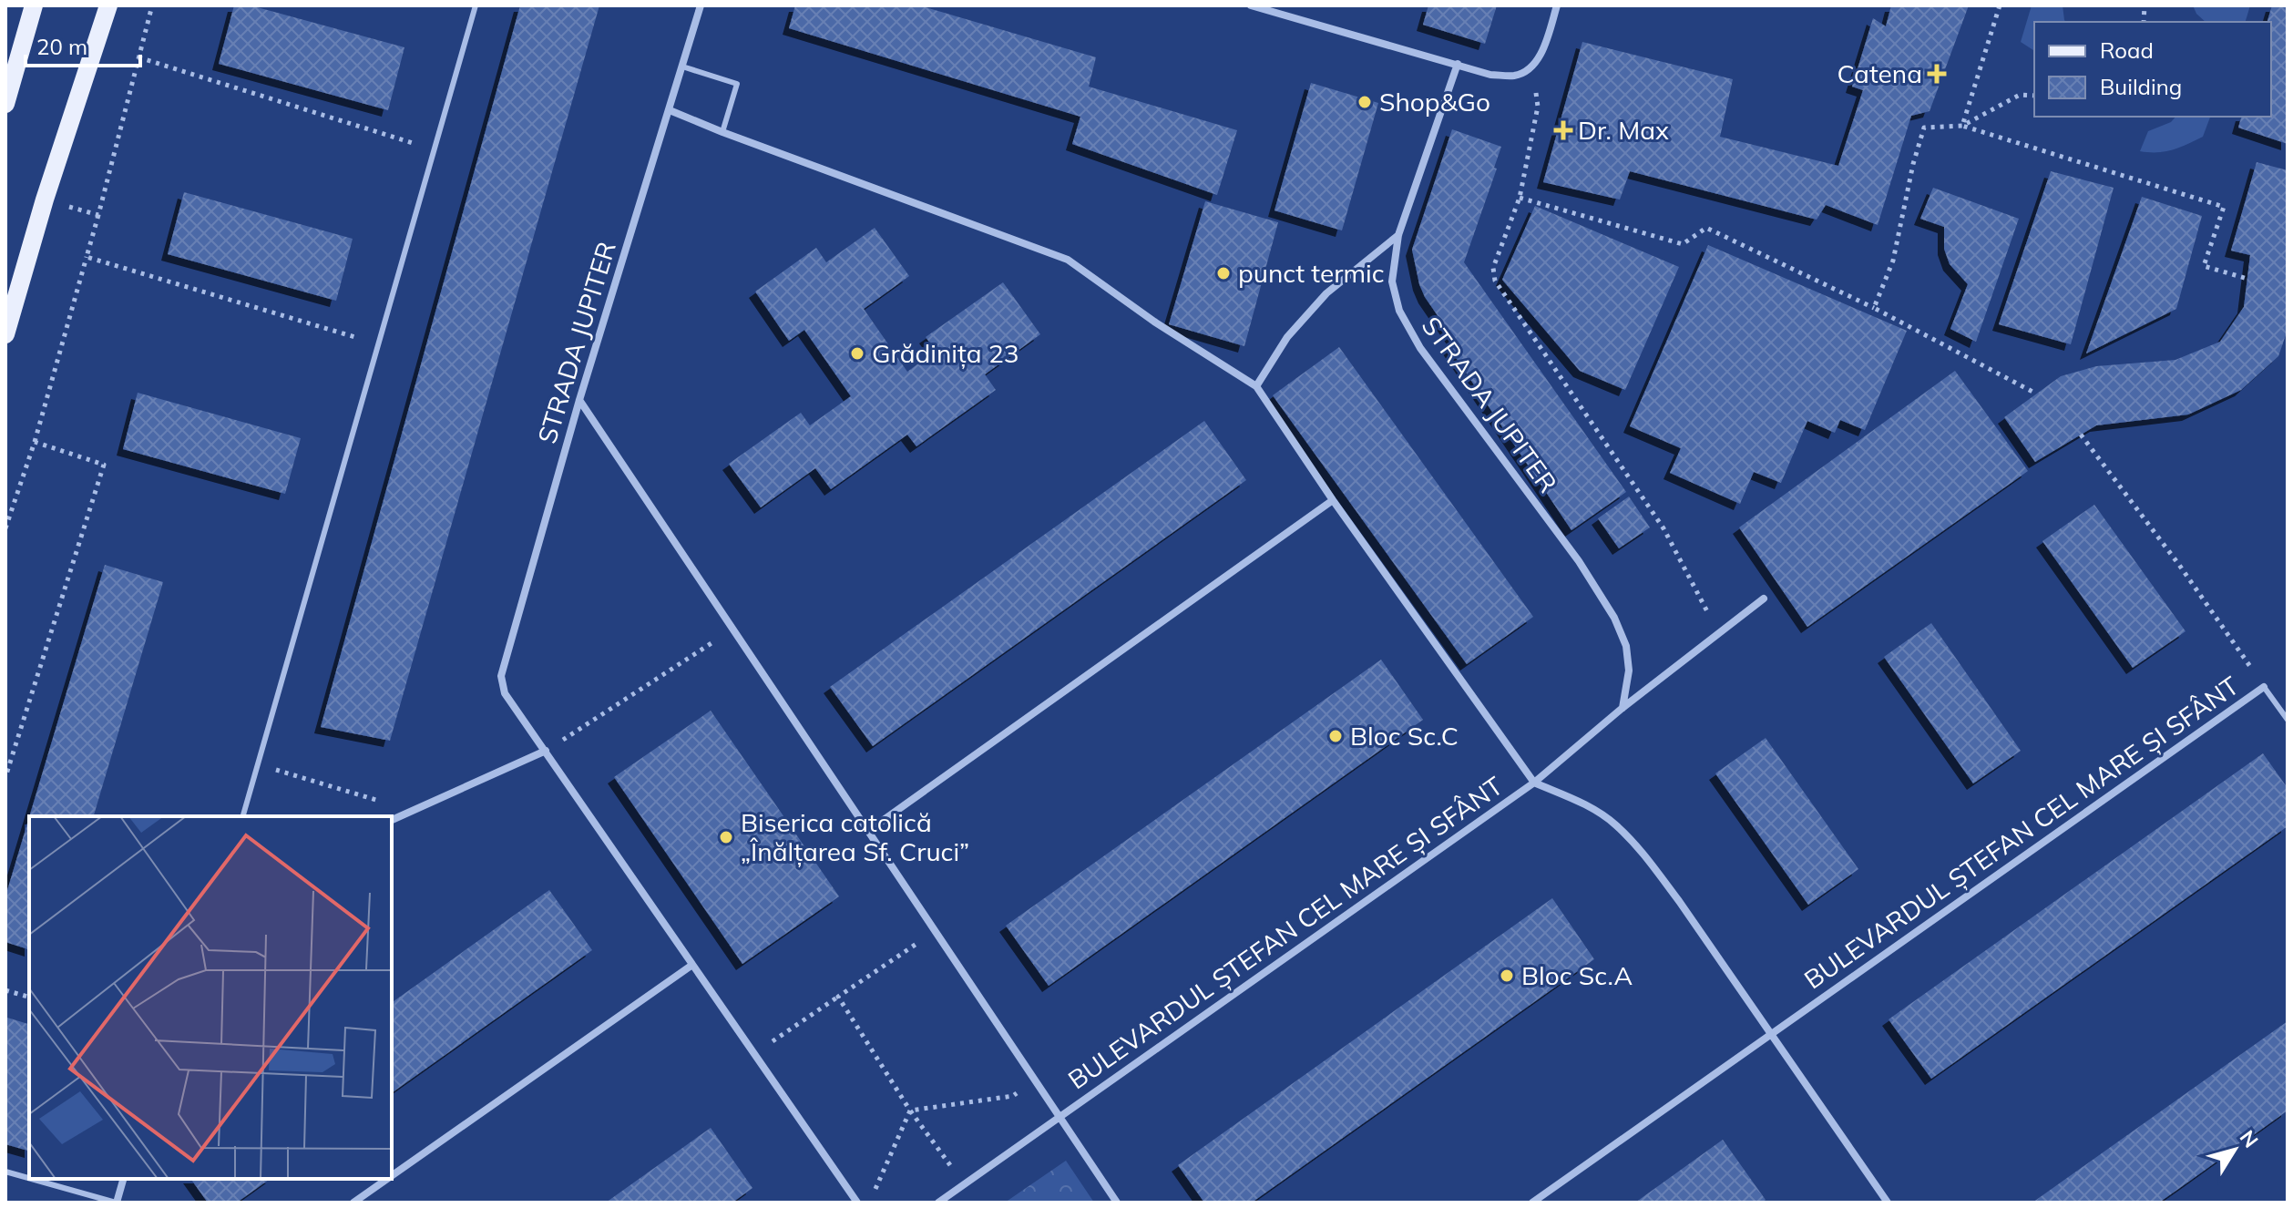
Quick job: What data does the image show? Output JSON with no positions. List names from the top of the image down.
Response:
{
  "streets": {
    "street": ["STRADA JUPITER", "BULEVARDUL ȘTEFAN CEL MARE ȘI SFÂNT"]
  },
  "crossings": [
    ["STRADA JUPITER", "BULEVARDUL ȘTEFAN CEL MARE ȘI SFÂNT"]
  ],
  "places": {
    "health": ["Catena", "Dr. Max"],
    "other": [
      "Shop&Go",
      "punct termic",
      "Grădinița 23",
      "Bloc Sc.C",
      "Biserica catolică „Înălțarea Sf. Cruci”",
      "Bloc Sc.A"
    ]
  },
  "legend": ["Road", "Building"],
  "scale_bar": "20 m",
  "north": "top right"
}
